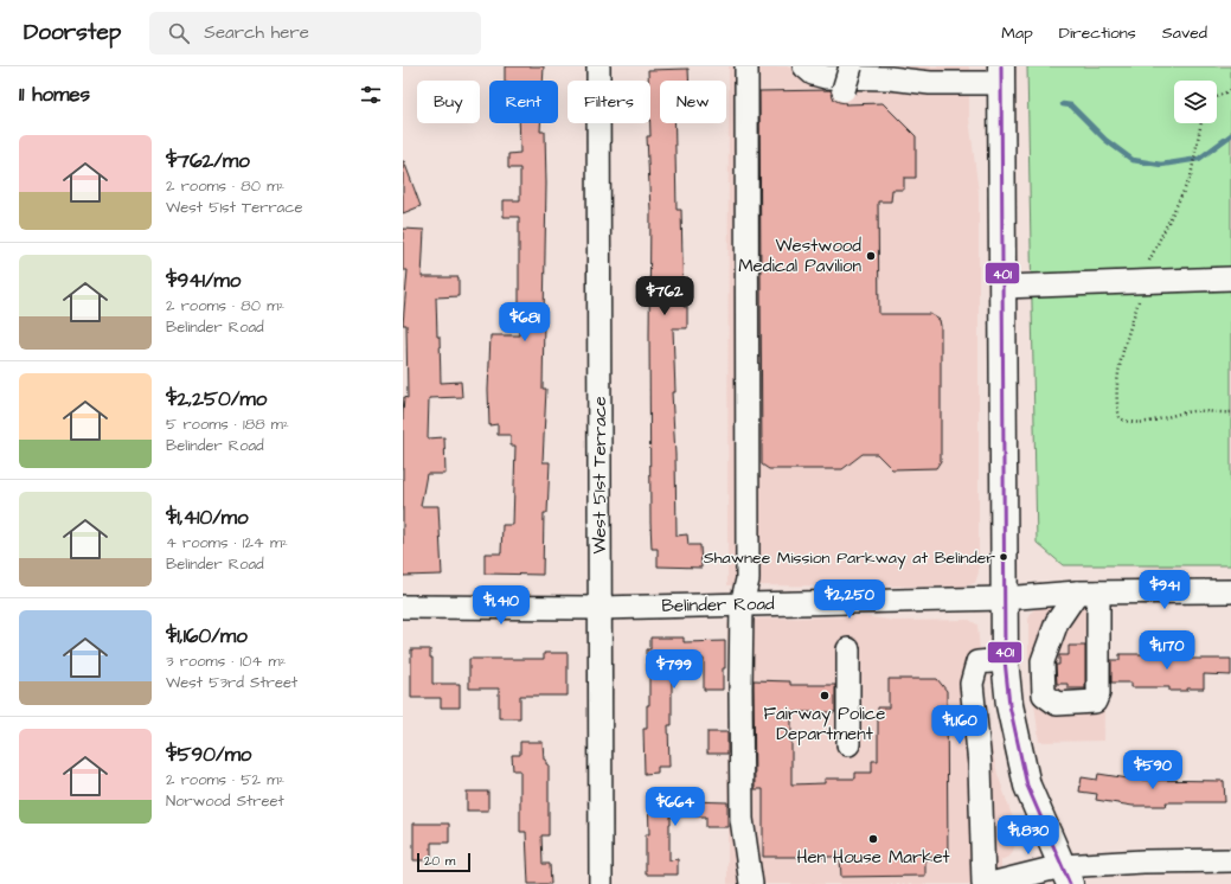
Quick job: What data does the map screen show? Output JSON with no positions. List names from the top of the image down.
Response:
{
  "streets": {
    "street": ["West 51st Terrace", "Belinder Road"]
  },
  "crossings": [
    ["West 51st Terrace", "Belinder Road"]
  ],
  "places": [
    "Westwood Medical Pavilion",
    "Shawnee Mission Parkway at Belinder",
    "Fairway Police Department",
    "Hen House Market"
  ],
  "lines": ["transit line 401"],
  "scale_bar": "20 m",
  "page": {
    "header": "Doorstep",
    "search": "Search here",
    "nav": ["Map", "Directions", "Saved"],
    "heading": "11 homes",
    "chip": [
      "Buy",
      "Rent",
      "Filters",
      "New"
    ],
    "list": [
      {
        "name": "$762/mo",
        "note": "2 rooms · 80 m² · West 51st Terrace"
      },
      {
        "name": "$941/mo",
        "note": "2 rooms · 80 m² · Belinder Road"
      },
      {
        "name": "$2,250/mo",
        "note": "5 rooms · 188 m² · Belinder Road"
      },
      {
        "name": "$1,410/mo",
        "note": "4 rooms · 124 m² · Belinder Road"
      },
      {
        "name": "$1,160/mo",
        "note": "3 rooms · 104 m² · West 53rd Street"
      },
      {
        "name": "$590/mo",
        "note": "2 rooms · 52 m² · Norwood Street"
      }
    ],
    "price": [
      "$762",
      "$681",
      "$941",
      "$2,250",
      "$1,410",
      "$1,170",
      "$799",
      "$1,160",
      "$590",
      "$664",
      "$1,830"
    ],
    "scale": "20 m"
  }
}
